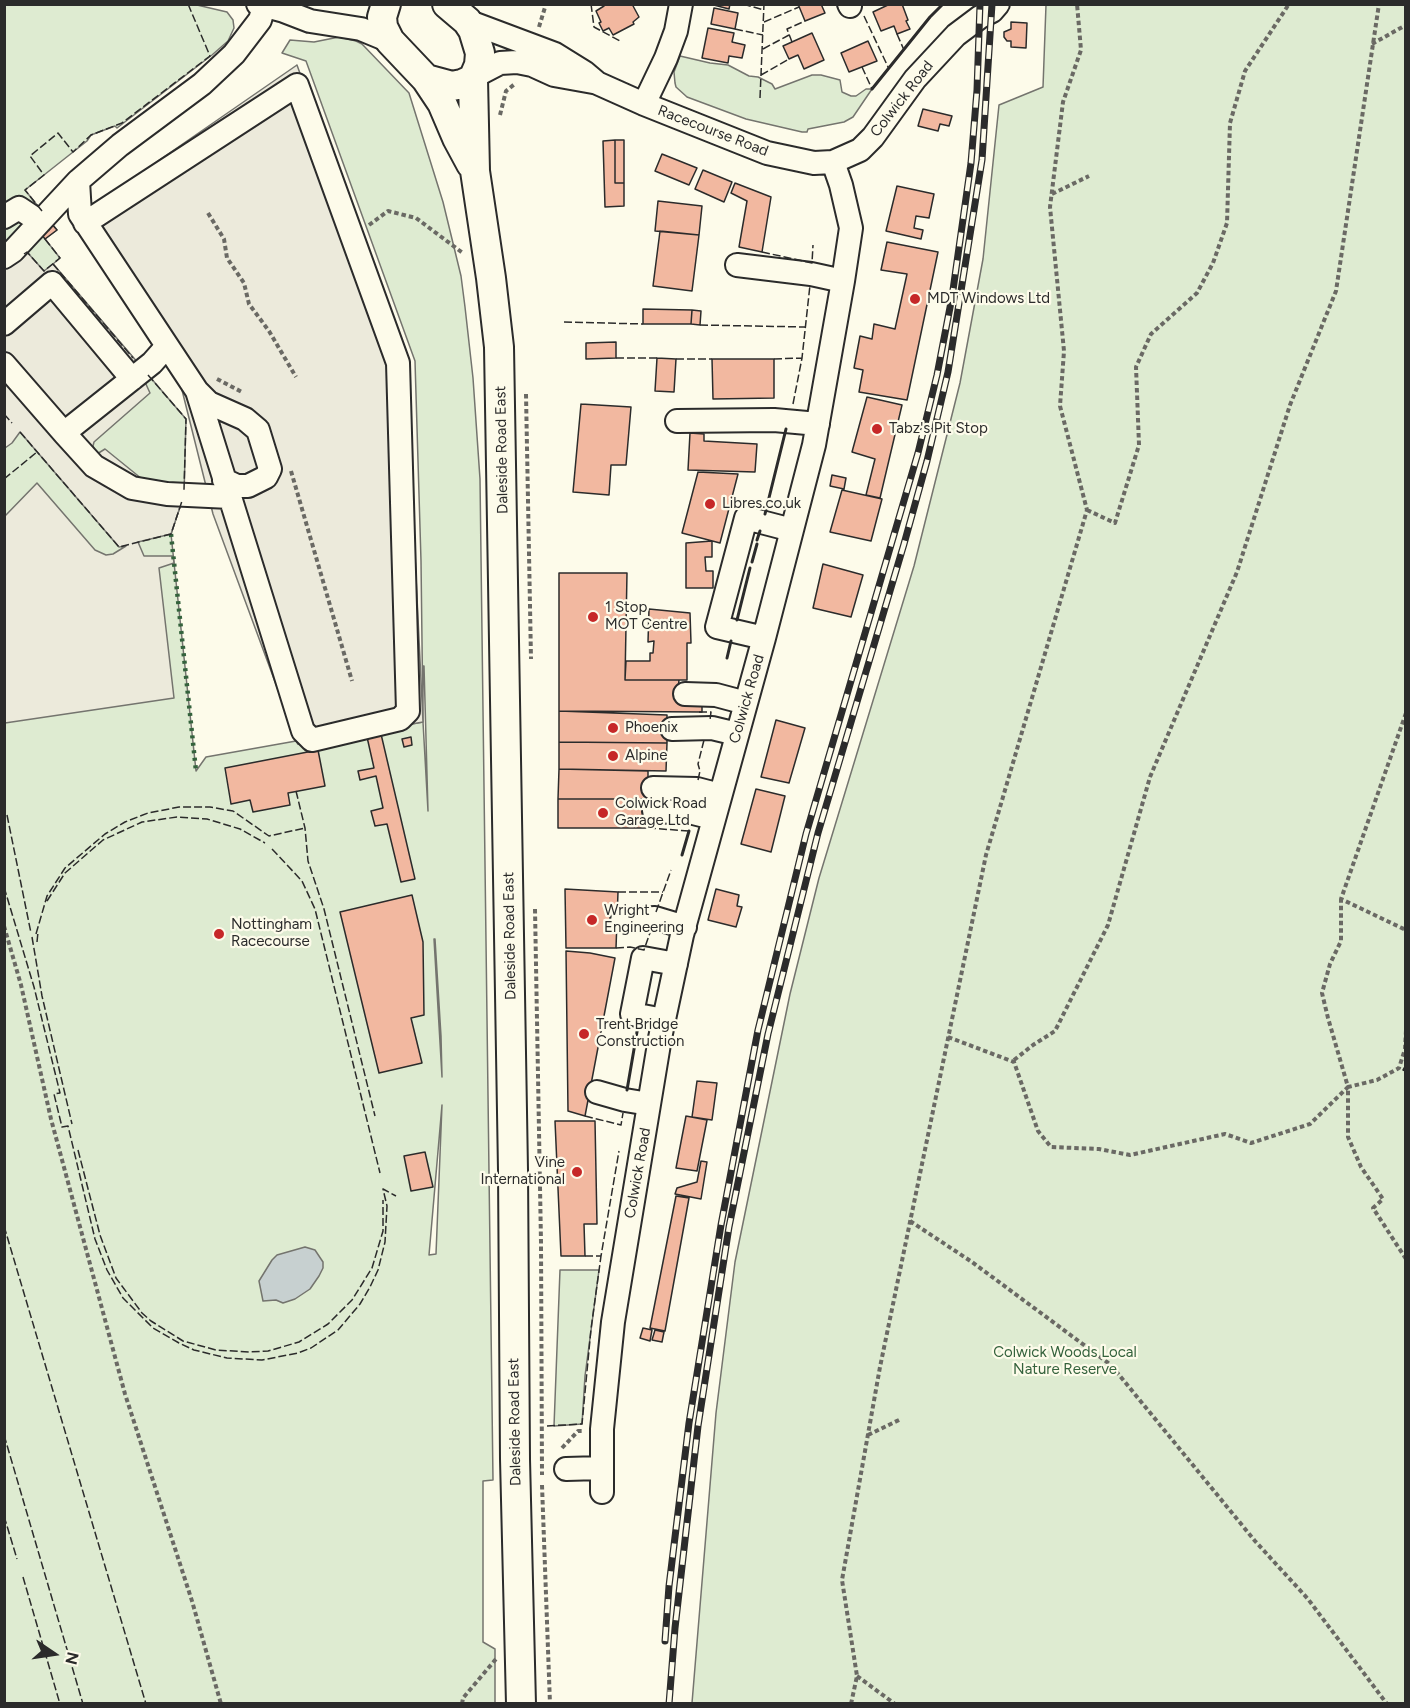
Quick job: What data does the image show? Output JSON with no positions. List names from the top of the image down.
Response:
{
  "streets": {
    "main road": ["Daleside Road East"],
    "street": ["Colwick Road", "Racecourse Road"]
  },
  "crossings": [
    ["Colwick Road", "Racecourse Road"],
    ["Racecourse Road", "Daleside Road East"]
  ],
  "parks": ["Colwick Woods Local Nature Reserve"],
  "places": [
    "MDT Windows Ltd",
    "Tabz's Pit Stop",
    "Libres.co.uk",
    "1 Stop MOT Centre",
    "Phoenix",
    "Alpine",
    "Colwick Road Garage Ltd",
    "Wright Engineering",
    "Nottingham Racecourse",
    "Trent Bridge Construction",
    "Vine International"
  ],
  "north": "right"
}
